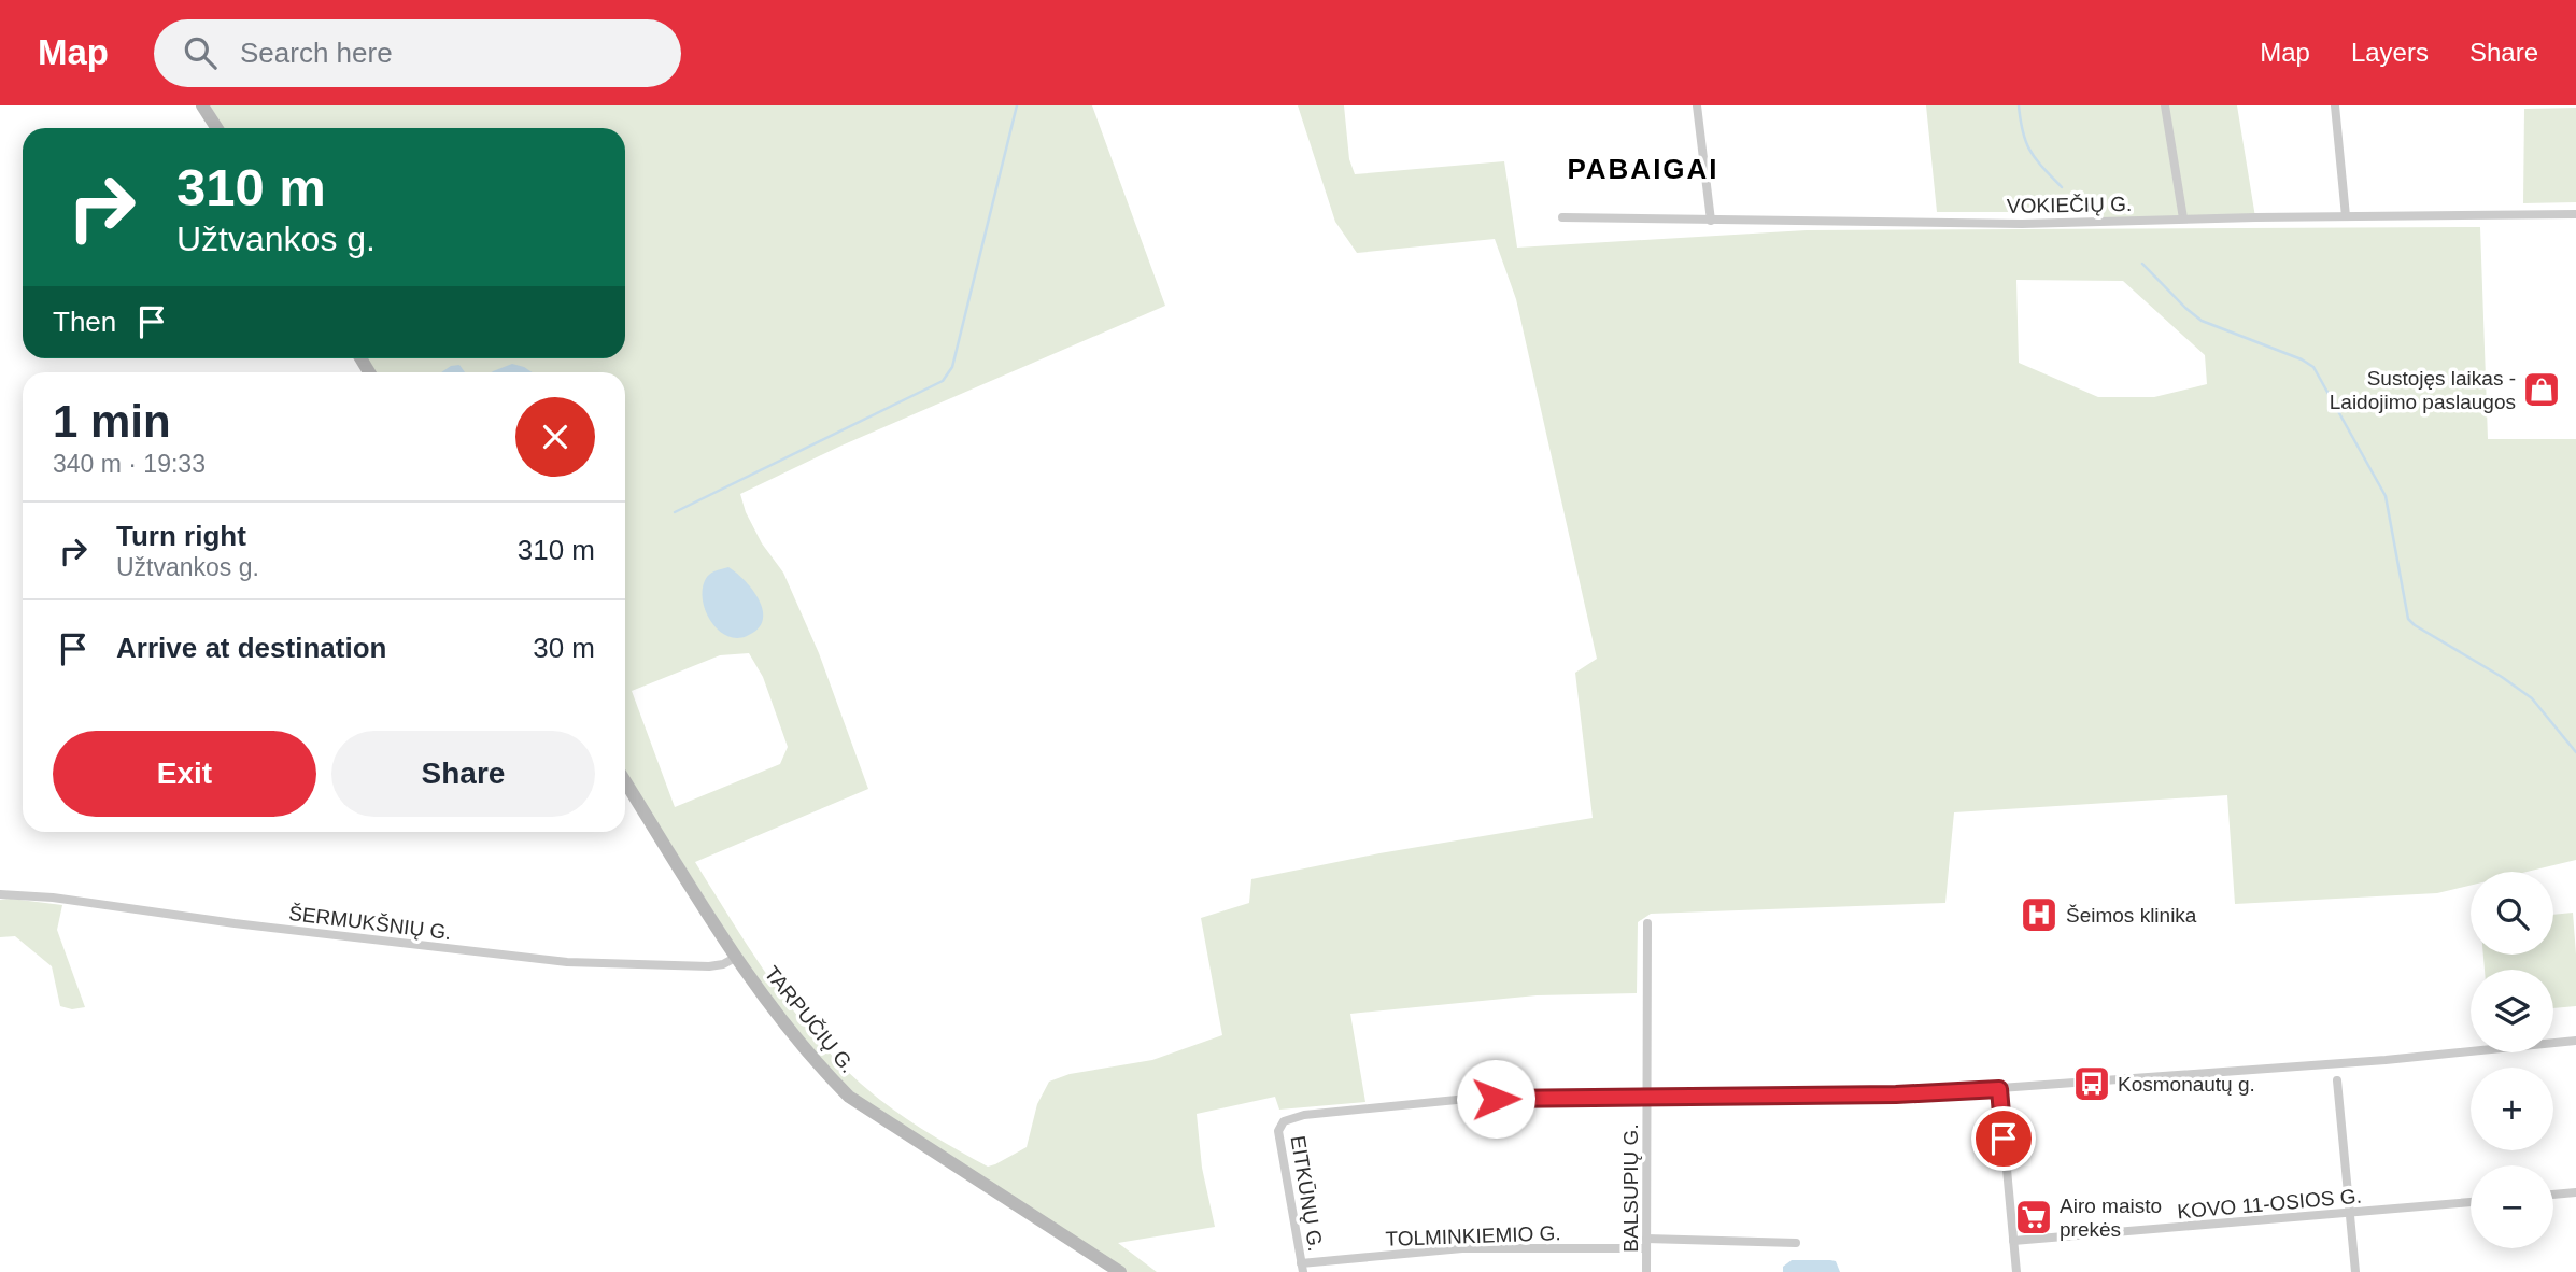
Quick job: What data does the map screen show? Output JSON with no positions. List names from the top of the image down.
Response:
{
  "streets": {
    "main road": ["TARPUČIŲ G."],
    "street": [
      "VOKIEČIŲ G.",
      "ŠERMUKŠNIŲ G.",
      "BALSUPIŲ G.",
      "EITKŪNŲ G.",
      "KOVO 11-OSIOS G.",
      "TOLMINKIEMIO G."
    ]
  },
  "crossings": [
    ["ŠERMUKŠNIŲ G.", "TARPUČIŲ G."],
    ["BALSUPIŲ G.", "EITKŪNŲ G."],
    ["BALSUPIŲ G.", "TOLMINKIEMIO G."],
    ["EITKŪNŲ G.", "TOLMINKIEMIO G."]
  ],
  "districts": ["PABAIGAI"],
  "places": {
    "shop": ["Sustojęs laikas - Laidojimo paslaugos"],
    "hospital": ["Šeimos klinika"],
    "bus stop": ["Kosmonautų g."],
    "supermarket": ["Airo maisto prekės"]
  },
  "page": {
    "header": "Map",
    "search": "Search here",
    "nav": ["Map", "Layers", "Share"],
    "turn": ["310 m", "Užtvankos g."],
    "then": "Then",
    "heading": ["1 min", "340 m · 19:33"],
    "list": [
      {
        "name": "Turn right",
        "note": "Užtvankos g.",
        "value": "310 m"
      },
      {
        "name": "Arrive at destination",
        "value": "30 m"
      }
    ],
    "buttons": ["Exit", "Share"],
    "map_buttons": ["+", "−"]
  }
}
